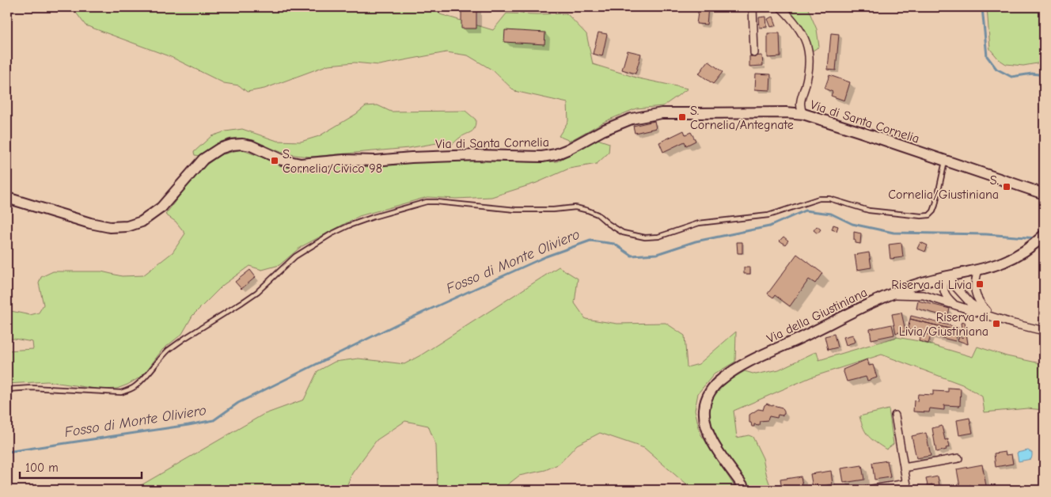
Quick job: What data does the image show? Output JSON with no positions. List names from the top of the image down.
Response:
{
  "streets": {
    "street": ["Via di Santa Cornelia", "Via della Giustiniana"]
  },
  "water": ["Fosso di Monte Oliviero"],
  "places": {
    "transit": [
      "S. Cornelia/Antegnate",
      "S. Cornelia/Civico 98",
      "S. Cornelia/Giustiniana",
      "Riserva di Livia",
      "Riserva di Livia/Giustiniana"
    ]
  },
  "scale_bar": "100 m"
}
